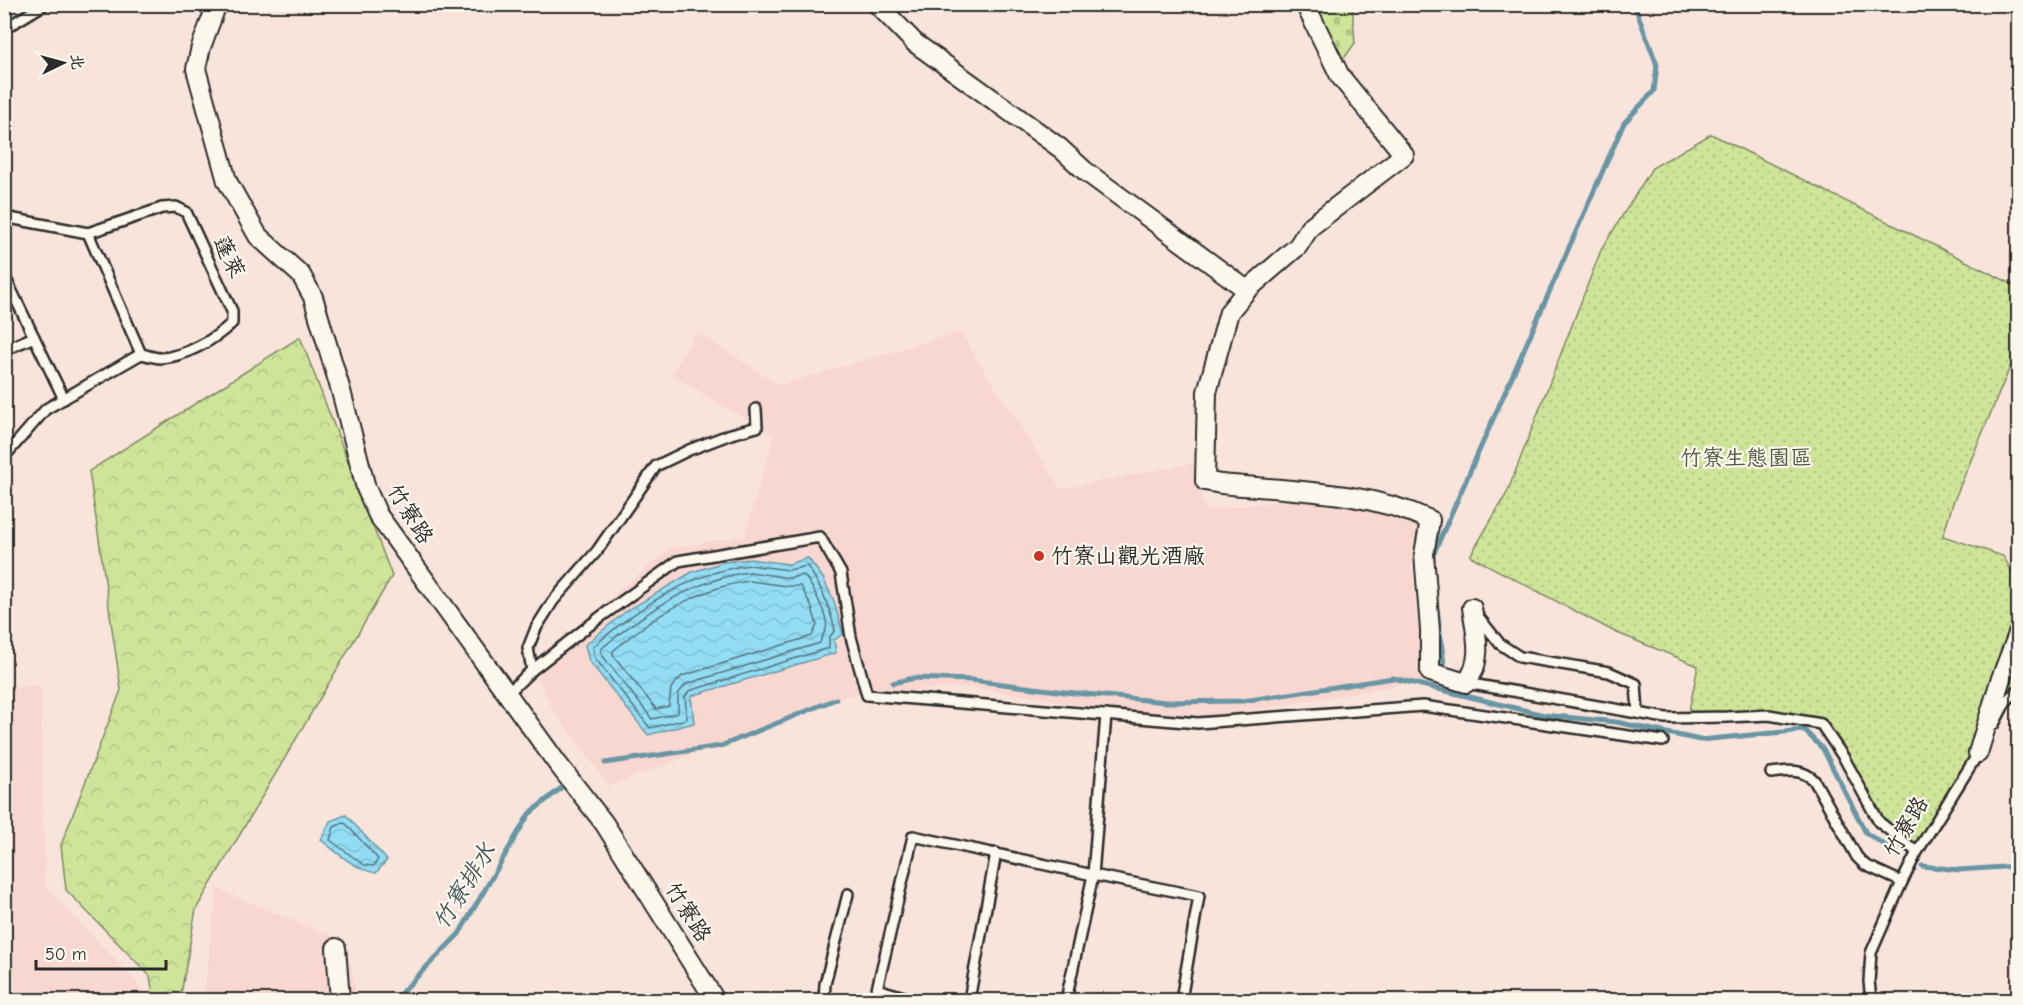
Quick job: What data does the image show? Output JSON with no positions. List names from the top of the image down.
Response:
{
  "streets": {
    "street": ["竹寮路"],
    "lane": ["蓬萊"]
  },
  "water": ["竹寮排水"],
  "parks": ["竹寮生態園區"],
  "places": ["竹寮山觀光酒廠"],
  "scale_bar": "50 m",
  "north": "right"
}
